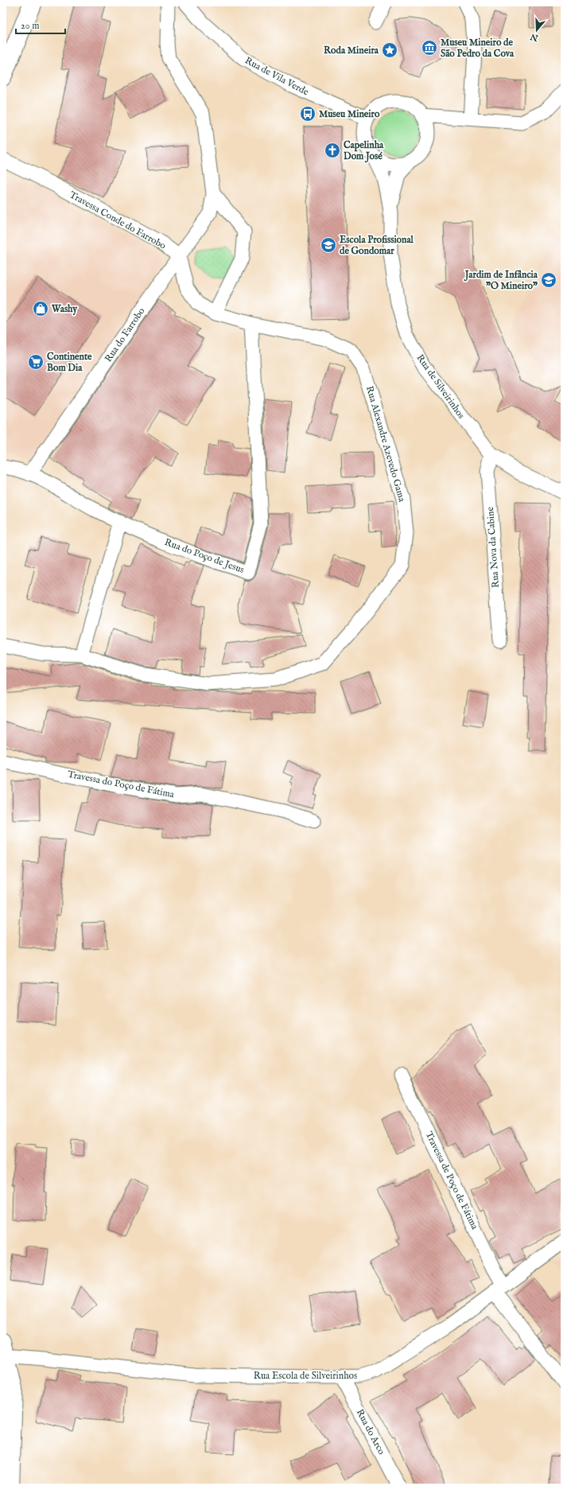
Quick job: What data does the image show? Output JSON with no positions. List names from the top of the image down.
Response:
{
  "streets": {
    "street": [
      "Rua de Vila Verde",
      "Travessa Conde do Farrobo",
      "Rua do Farrobo",
      "Rua de Silveirinhos",
      "Rua Alexandre Azevedo Gama",
      "Rua Nova da Cabine",
      "Rua do Poço de Jesus",
      "Travessa do Poço de Fátima",
      "Travessa de Poço de Fátima",
      "Rua Escola de Silveirinhos",
      "Rua do Arco"
    ]
  },
  "crossings": [
    ["Rua de Vila Verde", "Rua de Silveirinhos"],
    ["Travessa Conde do Farrobo", "Rua do Farrobo"],
    ["Rua do Farrobo", "Rua do Poço de Jesus"],
    ["Rua de Silveirinhos", "Rua Nova da Cabine"],
    ["Rua Alexandre Azevedo Gama", "Rua do Poço de Jesus"],
    ["Travessa de Poço de Fátima", "Rua Escola de Silveirinhos"],
    ["Rua Escola de Silveirinhos", "Rua do Arco"]
  ],
  "places": {
    "museum": ["Museu Mineiro de São Pedro da Cova"],
    "place": ["Roda Mineira"],
    "bus stop": ["Museu Mineiro"],
    "church": ["Capelinha Dom José"],
    "school or university": ["Escola Profissional de Gondomar", "Jardim de Infância \"O Mineiro\""],
    "shop": ["Washy"],
    "supermarket": ["Continente Bom Dia"]
  },
  "scale_bar": "20 m",
  "north": "bottom"
}
